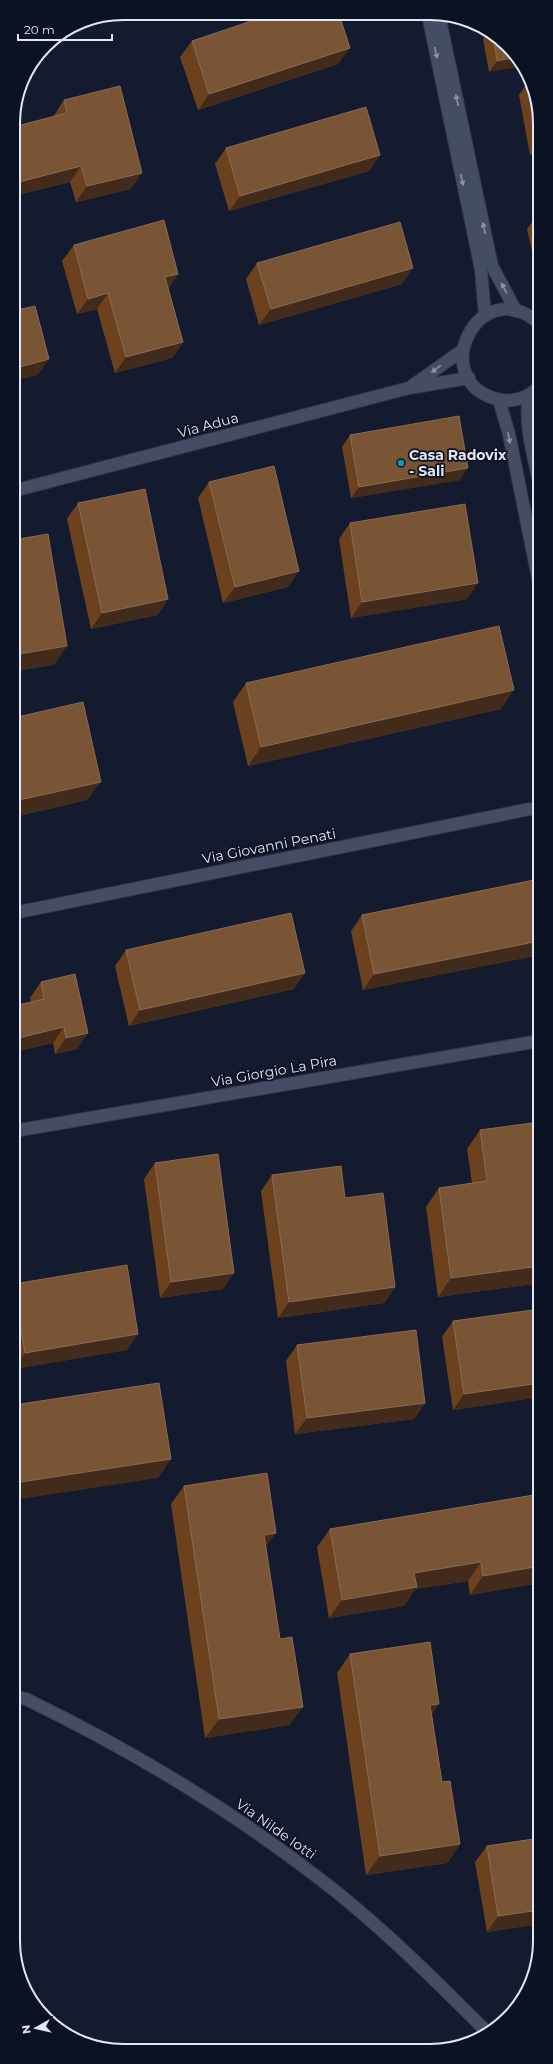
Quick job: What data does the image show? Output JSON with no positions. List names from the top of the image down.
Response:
{
  "streets": {
    "street": [
      "Via Adua",
      "Via Giovanni Penati",
      "Via Giorgio La Pira",
      "Via Nilde Iotti"
    ]
  },
  "places": ["Casa Radovix - Sali"],
  "scale_bar": "20 m",
  "north": "left"
}
